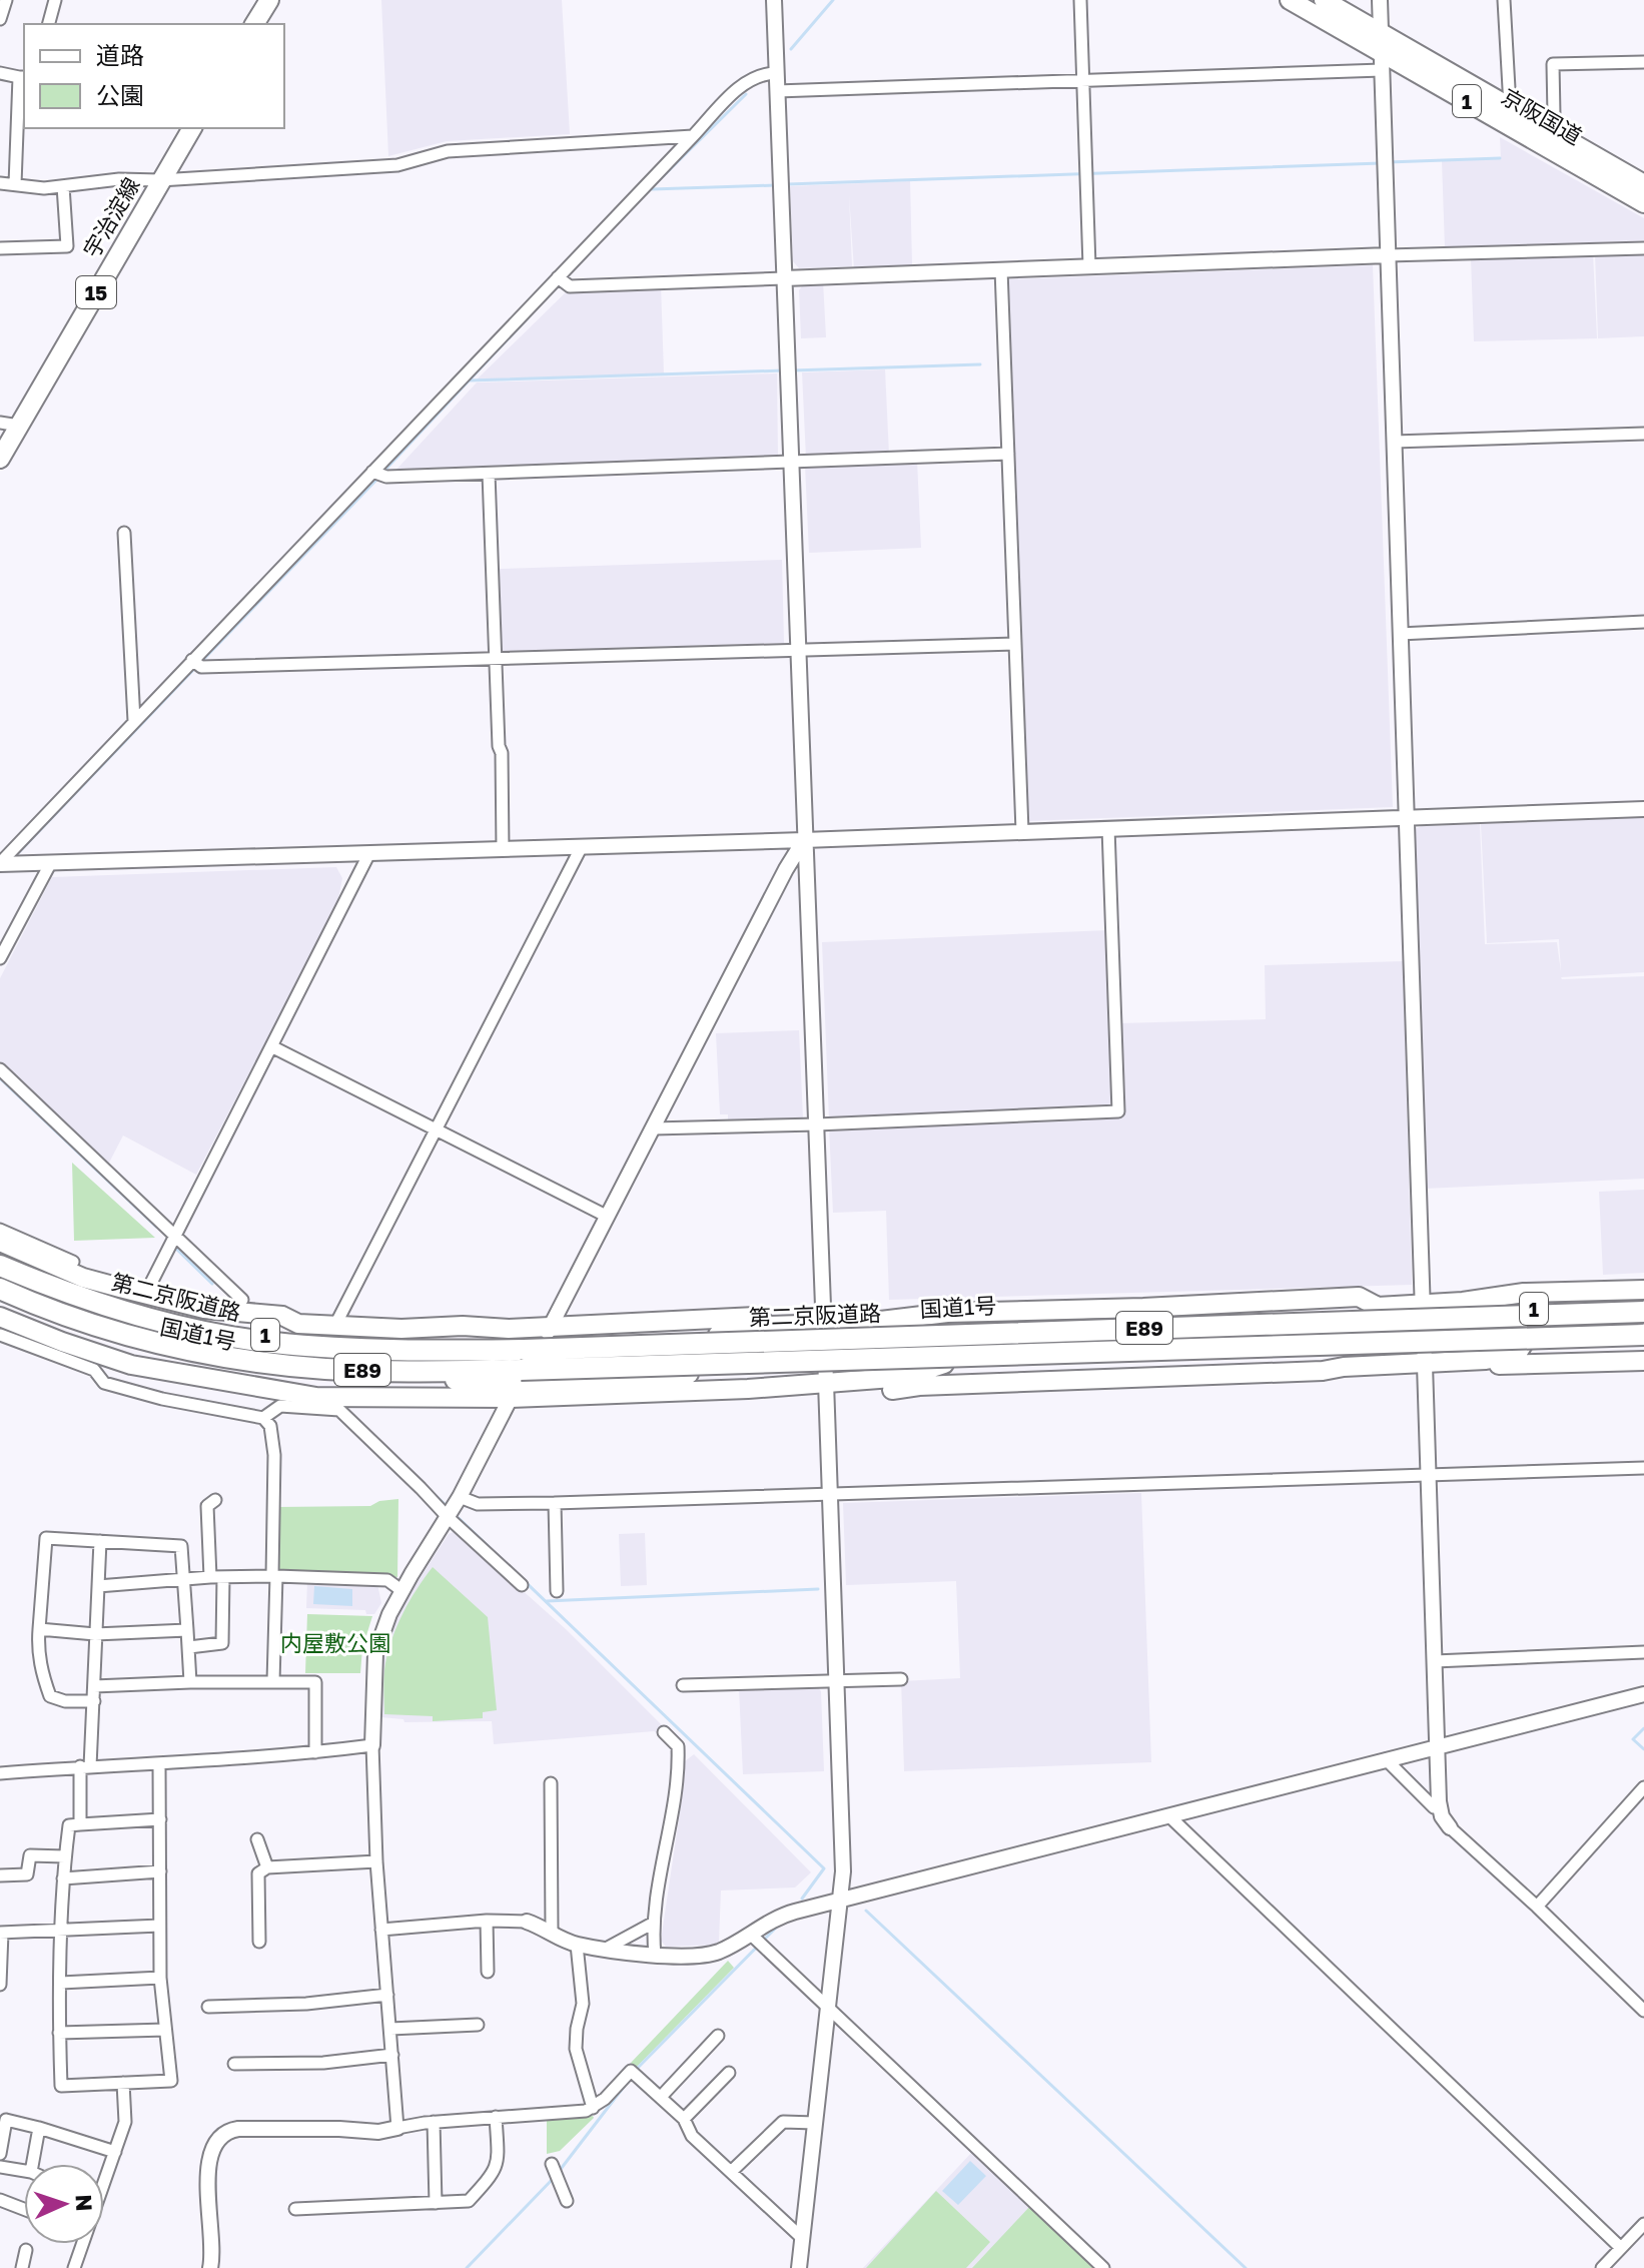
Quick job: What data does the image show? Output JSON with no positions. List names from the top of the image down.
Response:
{
  "streets": {
    "highway": ["第二京阪道路", "E89"],
    "main road": [
      "1",
      "京阪国道",
      "宇治淀線",
      "15",
      "国道1号"
    ]
  },
  "crossings": [
    ["第二京阪道路", "国道1号"]
  ],
  "parks": ["内屋敷公園"],
  "legend": ["道路", "公園"],
  "north": "right"
}
